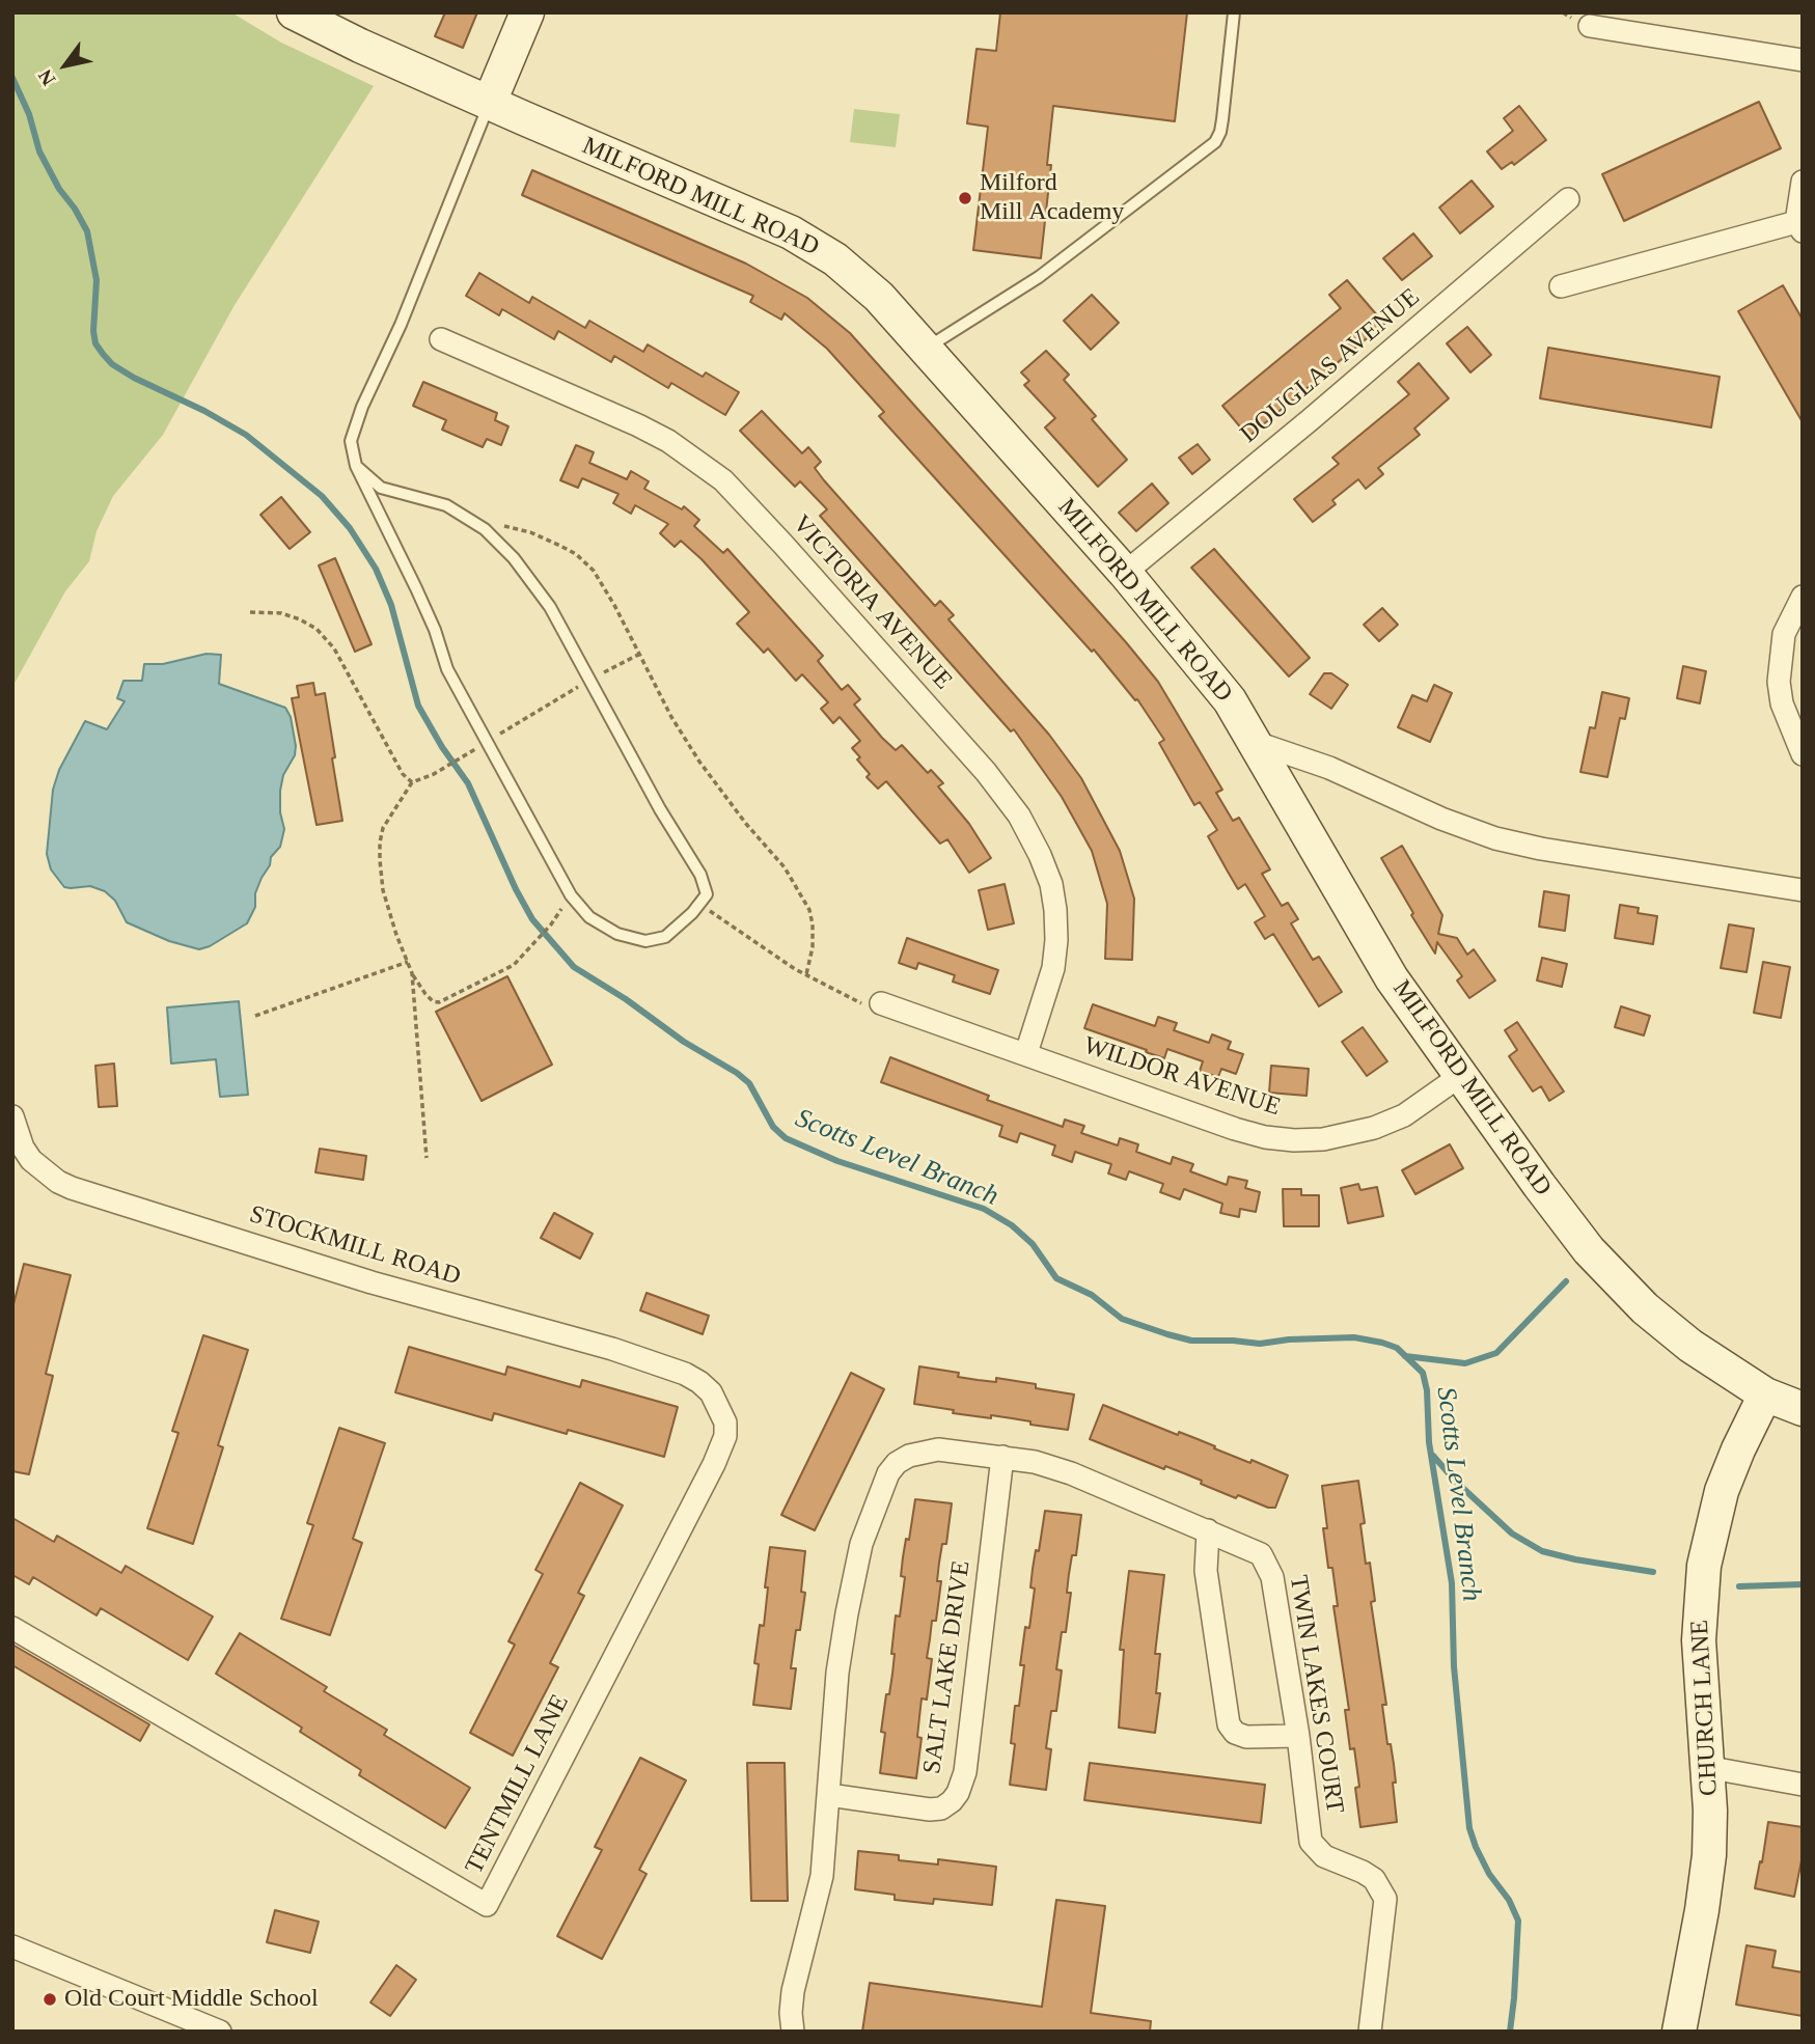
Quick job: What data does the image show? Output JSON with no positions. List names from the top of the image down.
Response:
{
  "streets": {
    "main road": ["MILFORD MILL ROAD", "CHURCH LANE"],
    "street": [
      "DOUGLAS AVENUE",
      "VICTORIA AVENUE",
      "WILDOR AVENUE",
      "STOCKMILL ROAD",
      "SALT LAKE DRIVE",
      "TWIN LAKES COURT",
      "TENTMILL LANE"
    ]
  },
  "crossings": [
    ["MILFORD MILL ROAD", "DOUGLAS AVENUE"],
    ["MILFORD MILL ROAD", "WILDOR AVENUE"],
    ["MILFORD MILL ROAD", "CHURCH LANE"],
    ["VICTORIA AVENUE", "WILDOR AVENUE"],
    ["STOCKMILL ROAD", "TENTMILL LANE"],
    ["SALT LAKE DRIVE", "TWIN LAKES COURT"]
  ],
  "water": ["Scotts Level Branch"],
  "places": ["Milford Mill Academy", "Old Court Middle School"],
  "north": "bottom left"
}
